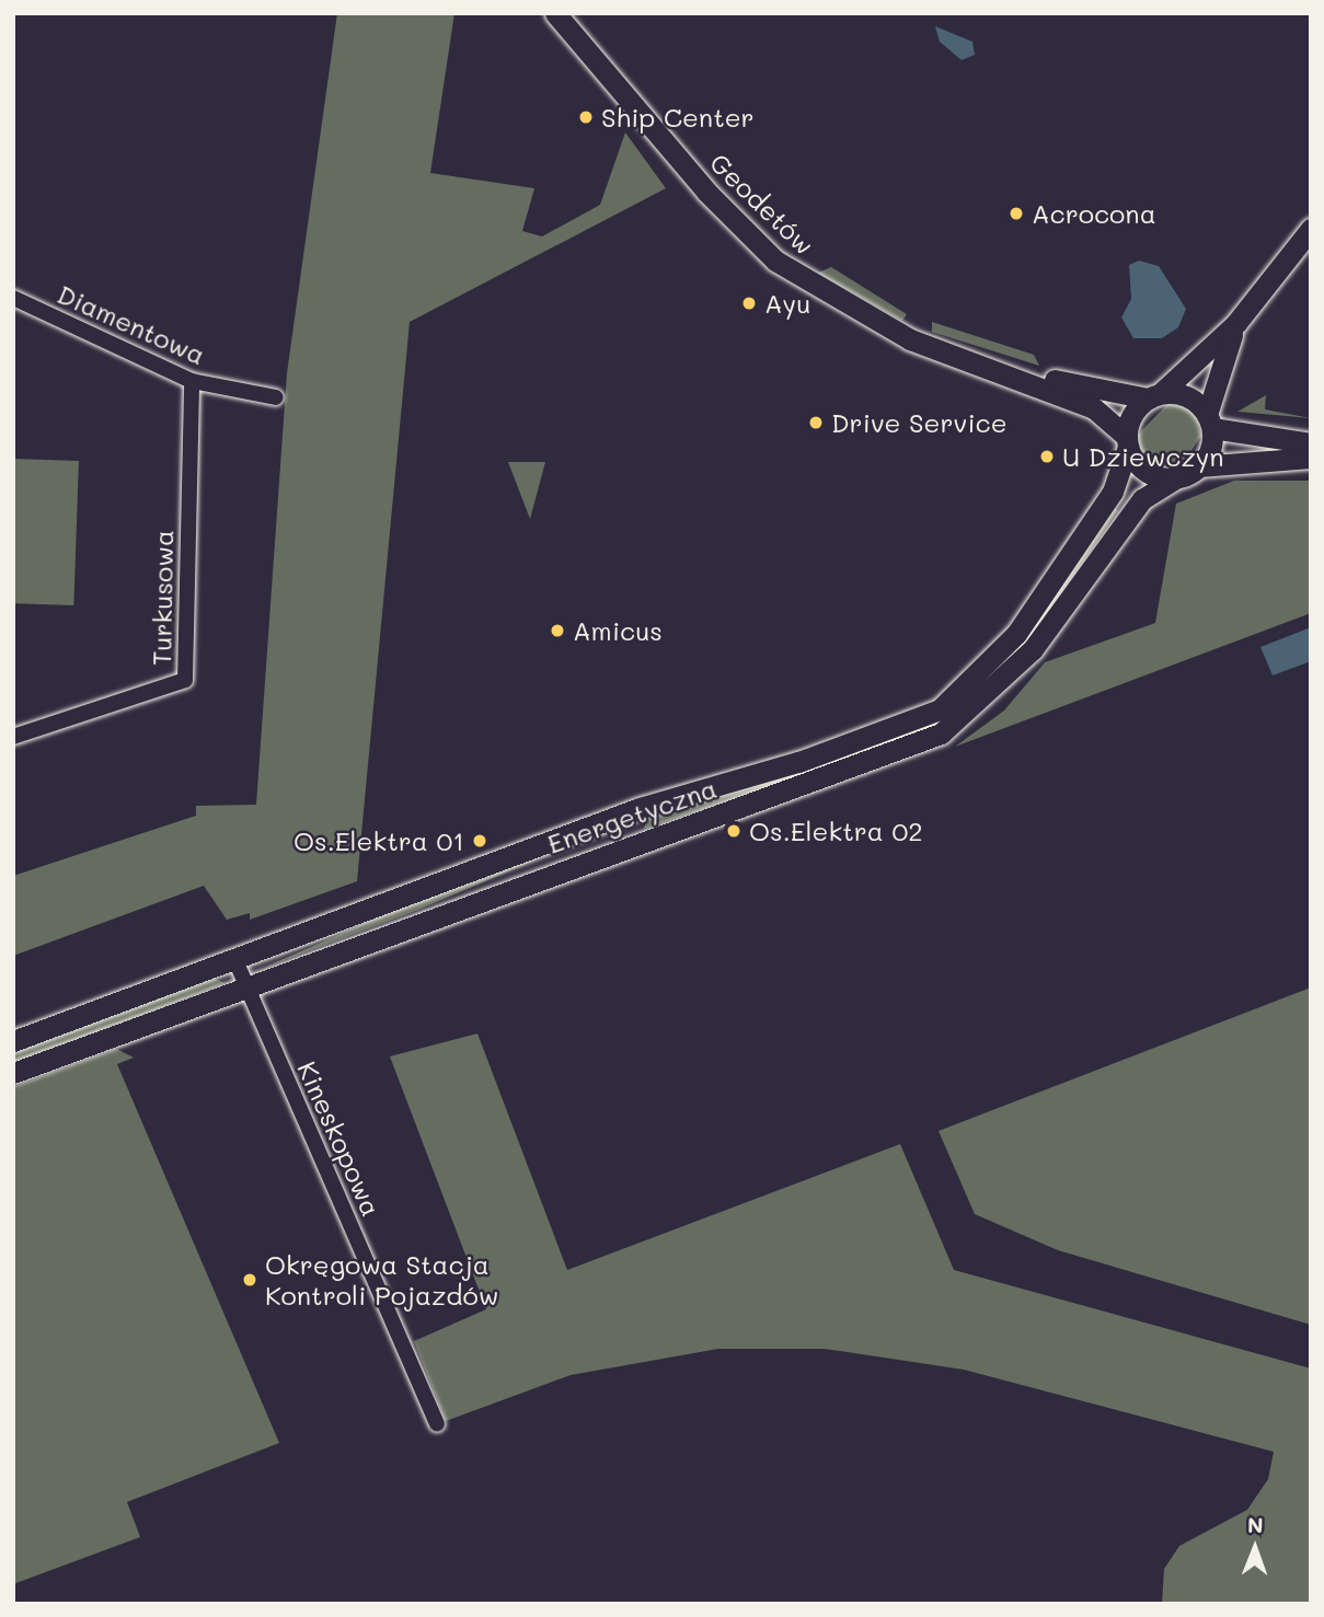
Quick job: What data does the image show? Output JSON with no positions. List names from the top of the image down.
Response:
{
  "streets": {
    "street": [
      "Geodetów",
      "Diamentowa",
      "Turkusowa",
      "Energetyczna",
      "Kineskopowa"
    ]
  },
  "crossings": [
    ["Geodetów", "Energetyczna"],
    ["Diamentowa", "Turkusowa"],
    ["Energetyczna", "Kineskopowa"]
  ],
  "places": [
    "Ship Center",
    "Acrocona",
    "Ayu",
    "Drive Service",
    "U Dziewczyn",
    "Amicus",
    "Os.Elektra 02",
    "Os.Elektra 01",
    "Okręgowa Stacja Kontroli Pojazdów"
  ],
  "north": "top"
}
